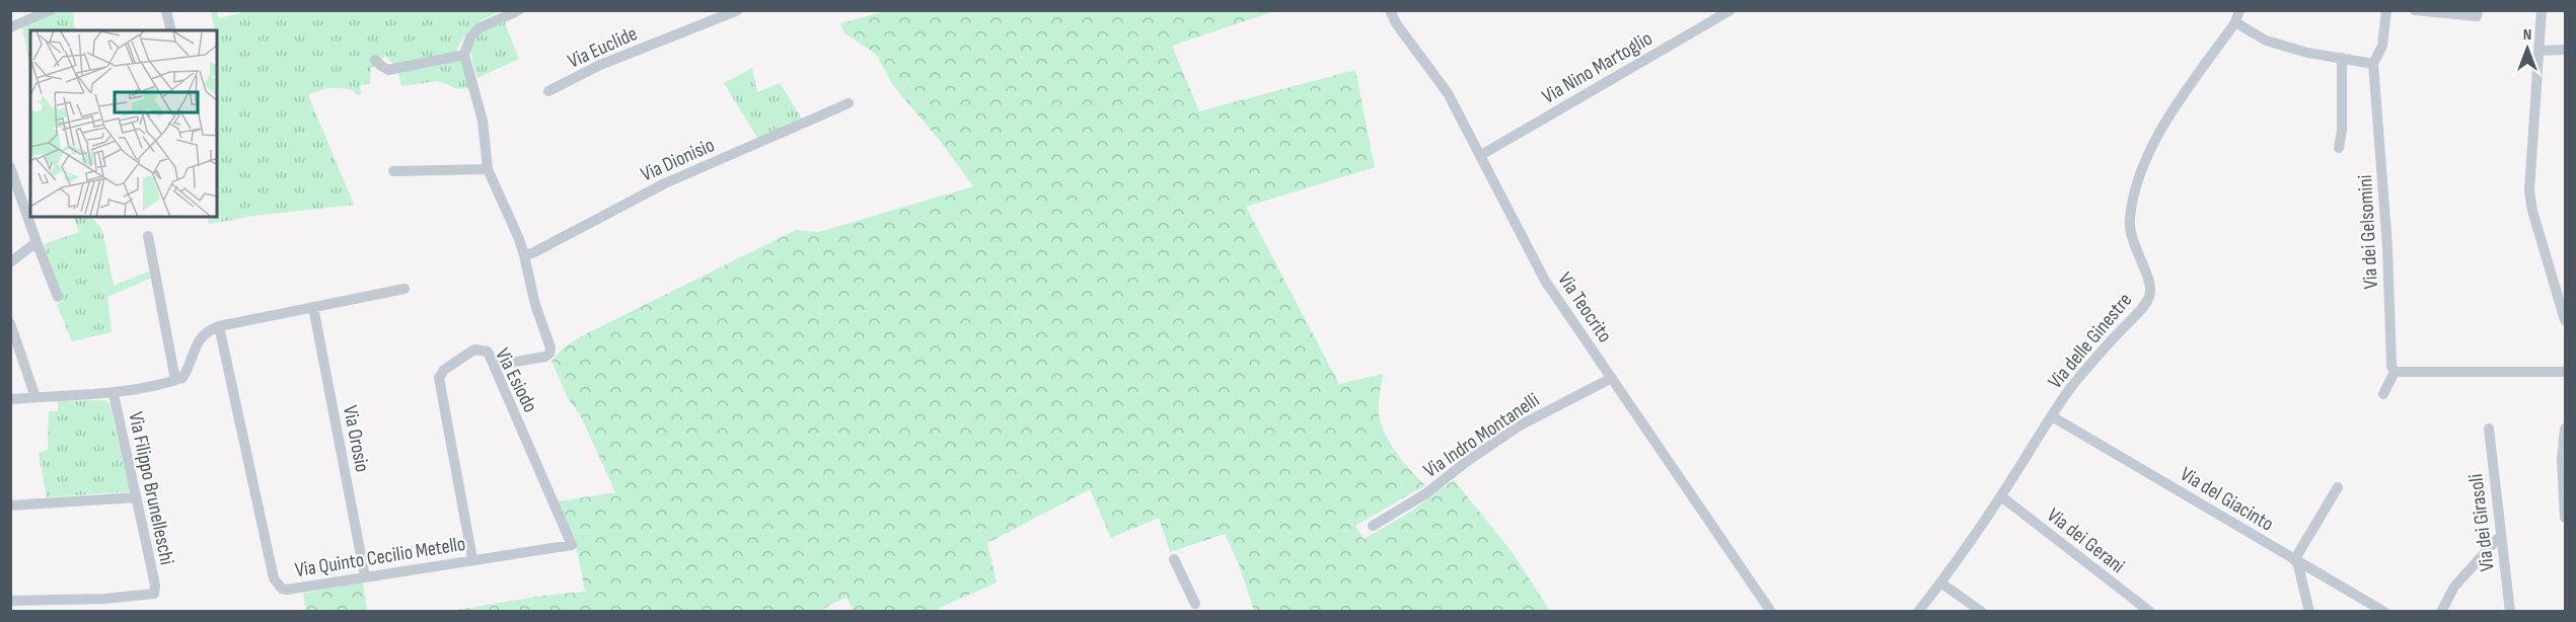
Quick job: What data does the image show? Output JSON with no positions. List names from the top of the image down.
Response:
{
  "streets": {
    "street": [
      "Via Euclide",
      "Via Nino Martoglio",
      "Via Dionisio",
      "Via dei Gelsomini",
      "Via Teocrito",
      "Via delle Ginestre",
      "Via Esiodo",
      "Via Indro Montanelli",
      "Via Orosio",
      "Via Filippo Brunelleschi",
      "Via del Giacinto",
      "Via dei Girasoli",
      "Via dei Gerani",
      "Via Quinto Cecilio Metello"
    ]
  },
  "crossings": [
    ["Via Nino Martoglio", "Via Teocrito"],
    ["Via Teocrito", "Via Indro Montanelli"],
    ["Via delle Ginestre", "Via del Giacinto"],
    ["Via delle Ginestre", "Via dei Gerani"],
    ["Via Esiodo", "Via Quinto Cecilio Metello"],
    ["Via Orosio", "Via Quinto Cecilio Metello"]
  ],
  "north": "top"
}
